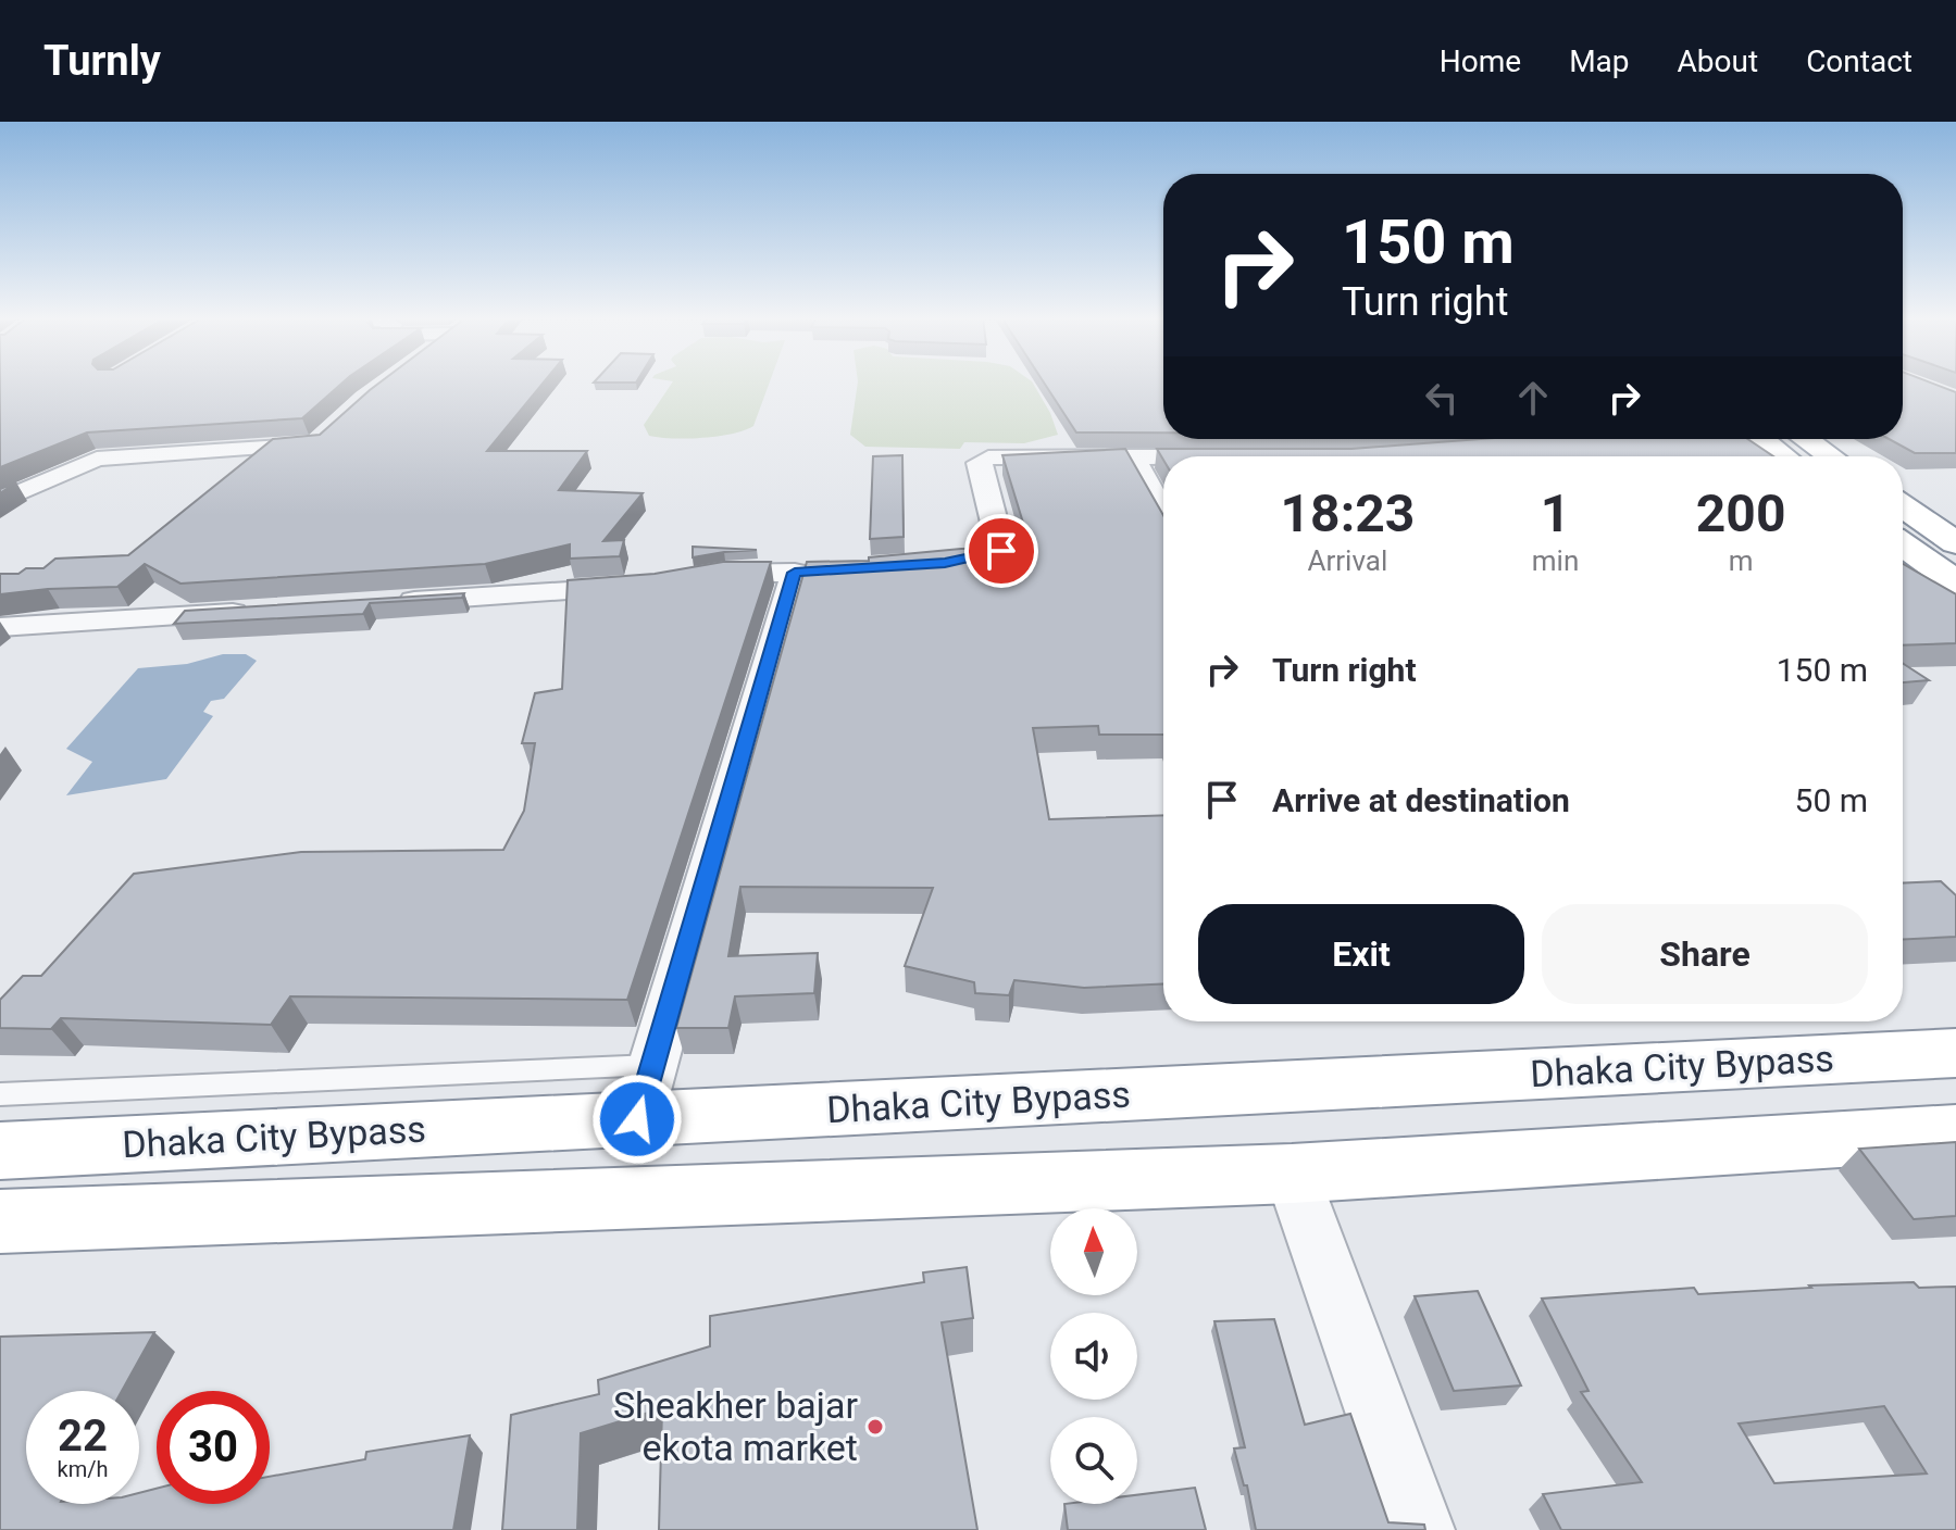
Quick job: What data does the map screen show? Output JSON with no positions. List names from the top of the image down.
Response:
{
  "streets": {
    "highway": ["Dhaka City Bypass"]
  },
  "places": ["Sheakher bajar ekota market"],
  "north": "top",
  "page": {
    "header": "Turnly",
    "nav": [
      "Home",
      "Map",
      "About",
      "Contact"
    ],
    "turn": ["150 m", "Turn right"],
    "eta": [
      "18:23",
      "Arrival",
      "1",
      "min",
      "200",
      "m"
    ],
    "list": [
      {
        "name": "Turn right",
        "value": "150 m"
      },
      {
        "name": "Arrive at destination",
        "value": "50 m"
      }
    ],
    "buttons": ["Exit", "Share"],
    "speed": "22 km/h",
    "limit": "30"
  }
}
